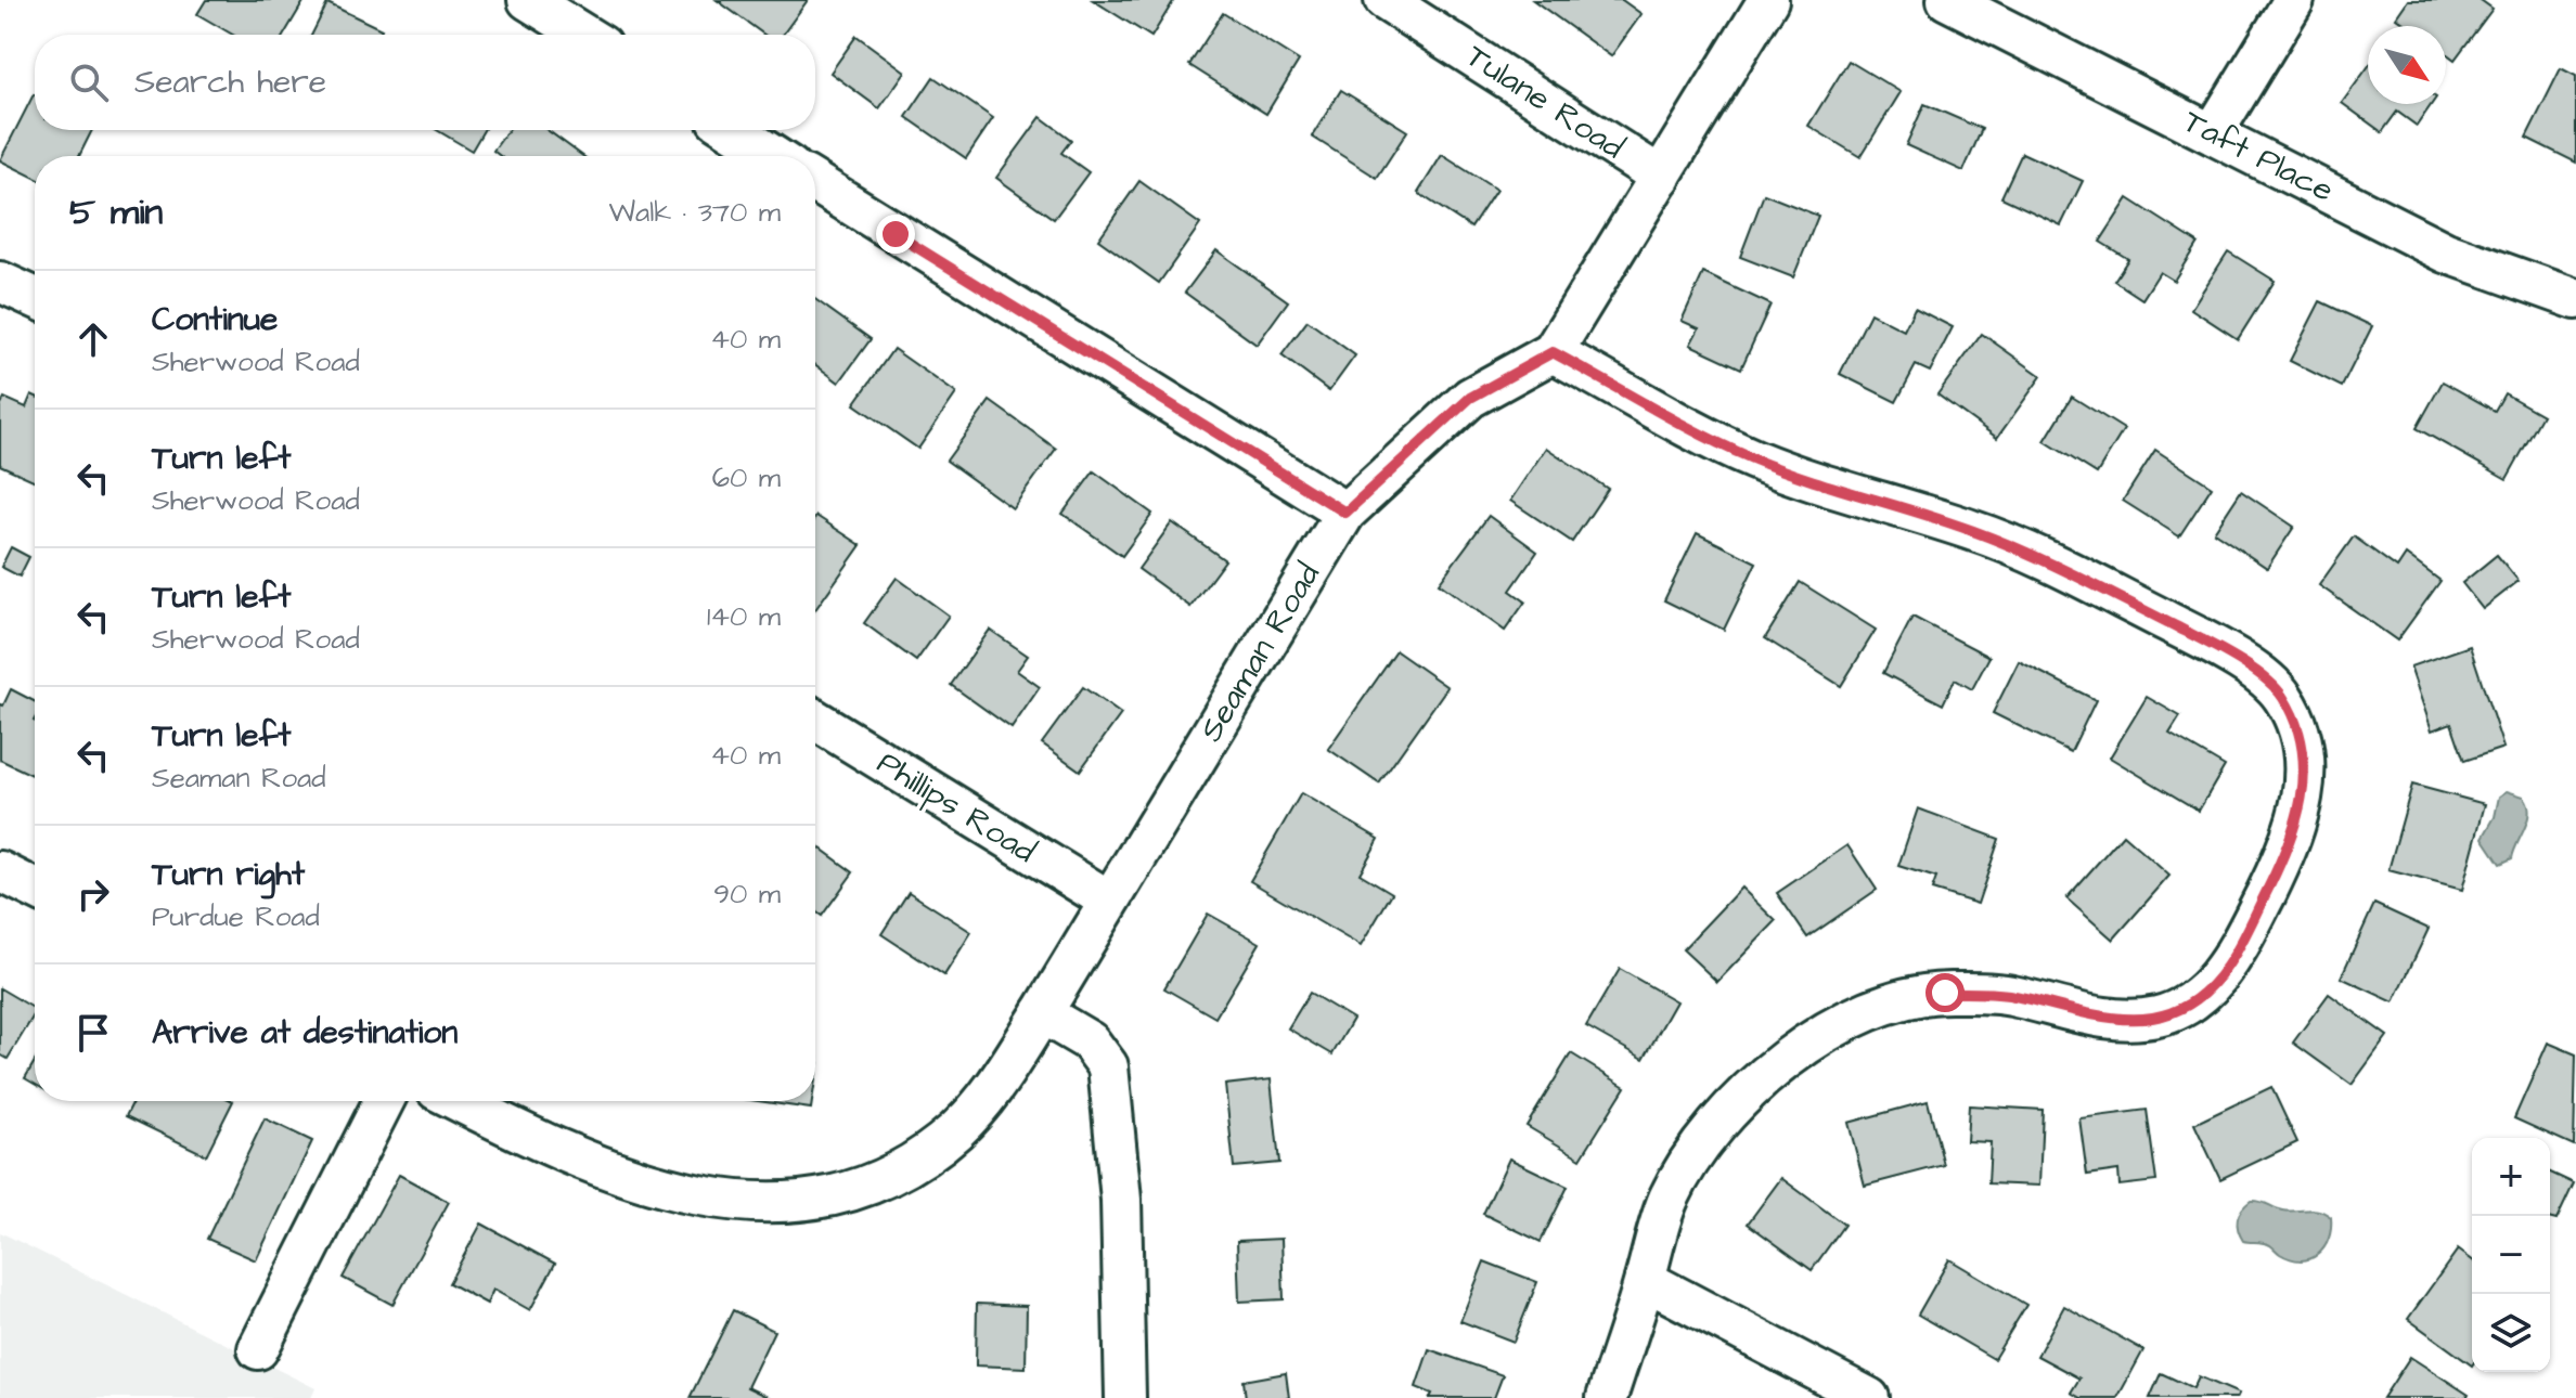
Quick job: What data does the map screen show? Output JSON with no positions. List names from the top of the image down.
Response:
{
  "streets": {
    "street": [
      "Tulane Road",
      "Taft Place",
      "Seaman Road",
      "Phillips Road"
    ]
  },
  "crossings": [
    ["Tulane Road", "Seaman Road"],
    ["Seaman Road", "Phillips Road"]
  ],
  "north": "bottom right",
  "page": {
    "search": "Search here",
    "heading": ["5 min", "Walk · 370 m"],
    "list": [
      ["Continue", "Sherwood Road", "40 m"],
      ["Turn left", "Sherwood Road", "60 m"],
      ["Turn left", "Sherwood Road", "140 m"],
      ["Turn left", "Seaman Road", "40 m"],
      ["Turn right", "Purdue Road", "90 m"],
      "Arrive at destination"
    ],
    "map_buttons": ["+", "−"]
  }
}
